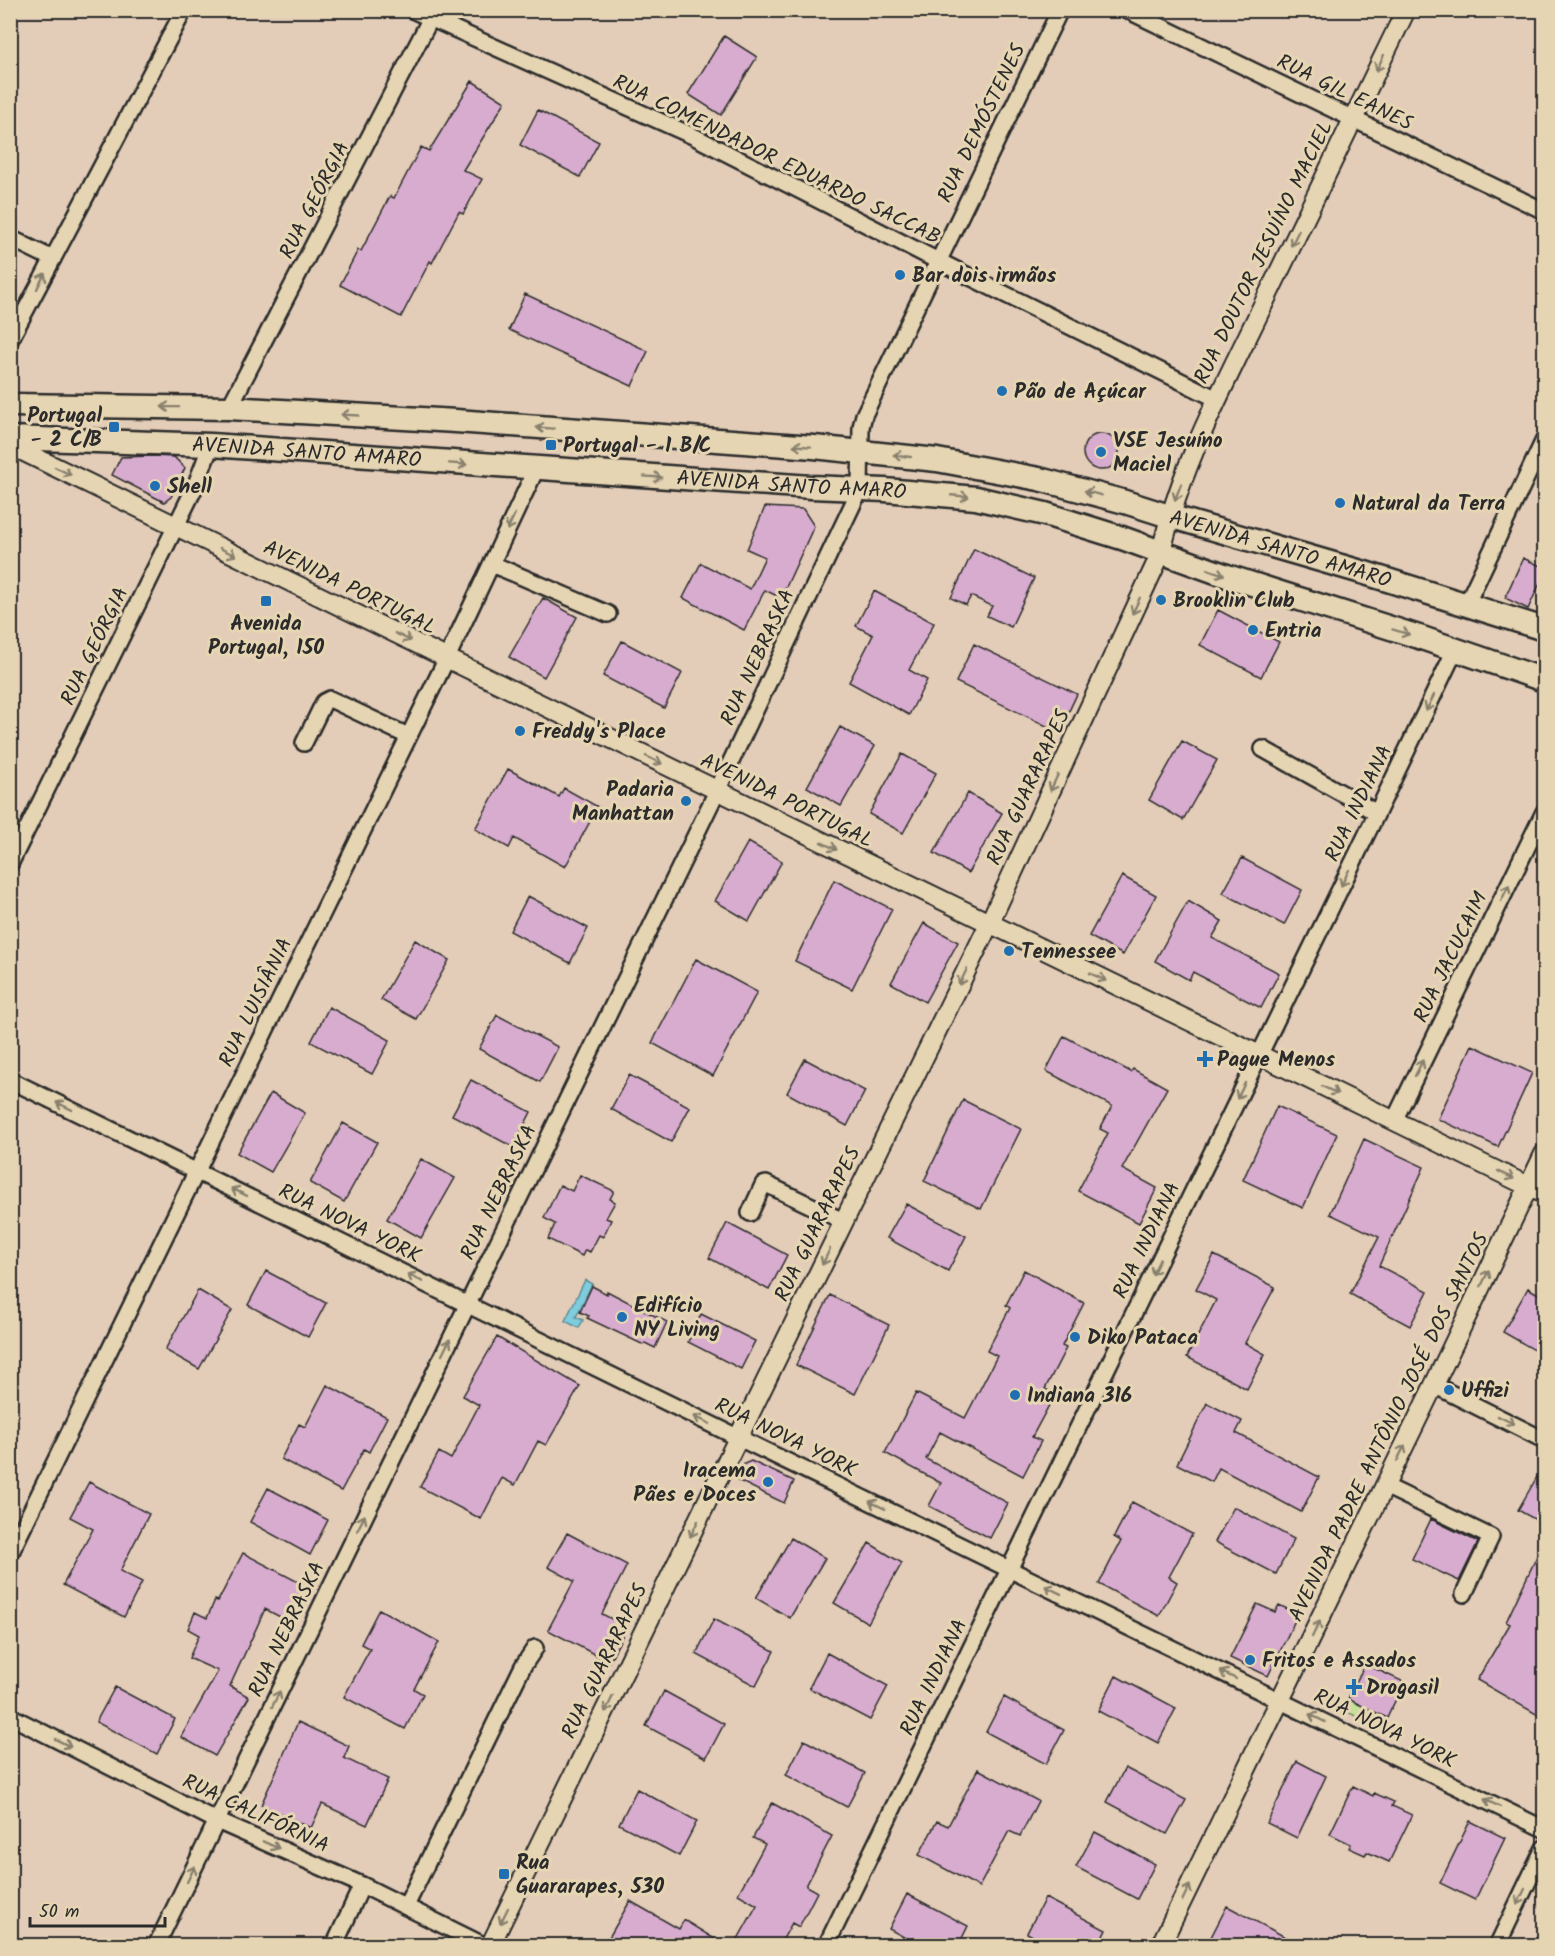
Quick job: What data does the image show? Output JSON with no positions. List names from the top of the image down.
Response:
{
  "streets": {
    "main road": ["AVENIDA SANTO AMARO"],
    "street": [
      "RUA GIL EANES",
      "RUA DEMÓSTENES",
      "RUA COMENDADOR EDUARDO SACCAB",
      "RUA GEÓRGIA",
      "RUA DOUTOR JESUÍNO MACIEL",
      "AVENIDA PORTUGAL",
      "RUA NEBRASKA",
      "RUA GUARARAPES",
      "RUA INDIANA",
      "RUA JACUCAIM",
      "RUA LUISIÂNIA",
      "RUA NOVA YORK",
      "AVENIDA PADRE ANTÔNIO JOSÉ DOS SANTOS",
      "RUA CALIFÓRNIA"
    ]
  },
  "crossings": [
    ["RUA GIL EANES", "RUA DOUTOR JESUÍNO MACIEL"],
    ["RUA DEMÓSTENES", "RUA COMENDADOR EDUARDO SACCAB"],
    ["RUA DEMÓSTENES", "AVENIDA SANTO AMARO"],
    ["RUA DEMÓSTENES", "RUA NEBRASKA"],
    ["RUA COMENDADOR EDUARDO SACCAB", "RUA GEÓRGIA"],
    ["RUA COMENDADOR EDUARDO SACCAB", "RUA DOUTOR JESUÍNO MACIEL"],
    ["RUA GEÓRGIA", "AVENIDA SANTO AMARO"],
    ["RUA GEÓRGIA", "AVENIDA PORTUGAL"],
    ["RUA DOUTOR JESUÍNO MACIEL", "AVENIDA SANTO AMARO"],
    ["RUA DOUTOR JESUÍNO MACIEL", "RUA GUARARAPES"],
    ["AVENIDA SANTO AMARO", "RUA NEBRASKA"],
    ["AVENIDA SANTO AMARO", "RUA GUARARAPES"],
    ["AVENIDA SANTO AMARO", "RUA INDIANA"],
    ["AVENIDA SANTO AMARO", "RUA LUISIÂNIA"],
    ["AVENIDA PORTUGAL", "RUA NEBRASKA"],
    ["AVENIDA PORTUGAL", "RUA GUARARAPES"],
    ["AVENIDA PORTUGAL", "RUA INDIANA"],
    ["AVENIDA PORTUGAL", "RUA JACUCAIM"],
    ["AVENIDA PORTUGAL", "RUA LUISIÂNIA"],
    ["AVENIDA PORTUGAL", "AVENIDA PADRE ANTÔNIO JOSÉ DOS SANTOS"],
    ["RUA NEBRASKA", "RUA NOVA YORK"],
    ["RUA NEBRASKA", "RUA CALIFÓRNIA"],
    ["RUA GUARARAPES", "RUA NOVA YORK"],
    ["RUA INDIANA", "RUA NOVA YORK"],
    ["RUA LUISIÂNIA", "RUA NOVA YORK"],
    ["RUA NOVA YORK", "AVENIDA PADRE ANTÔNIO JOSÉ DOS SANTOS"]
  ],
  "one_way": [
    "RUA DOUTOR JESUÍNO MACIEL",
    "AVENIDA PORTUGAL",
    "RUA NEBRASKA",
    "RUA GUARARAPES",
    "RUA INDIANA",
    "RUA JACUCAIM",
    "RUA NOVA YORK",
    "AVENIDA PADRE ANTÔNIO JOSÉ DOS SANTOS",
    "RUA CALIFÓRNIA"
  ],
  "places": {
    "other": [
      "Bar dois irmãos",
      "Pão de Açúcar",
      "VSE Jesuíno Maciel",
      "Shell",
      "Natural da Terra",
      "Brooklin Club",
      "Entria",
      "Freddy's Place",
      "Padaria Manhattan",
      "Tennessee",
      "Edifício NY Living",
      "Diko Pataca",
      "Uffizi",
      "Indiana 316",
      "Iracema Pães e Doces",
      "Fritos e Assados"
    ],
    "transit": [
      "Portugal - 2 C/B",
      "Portugal - 1 B/C",
      "Avenida Portugal, 150",
      "Rua Guararapes, 530"
    ],
    "health": ["Pague Menos", "Drogasil"]
  },
  "scale_bar": "50 m"
}
